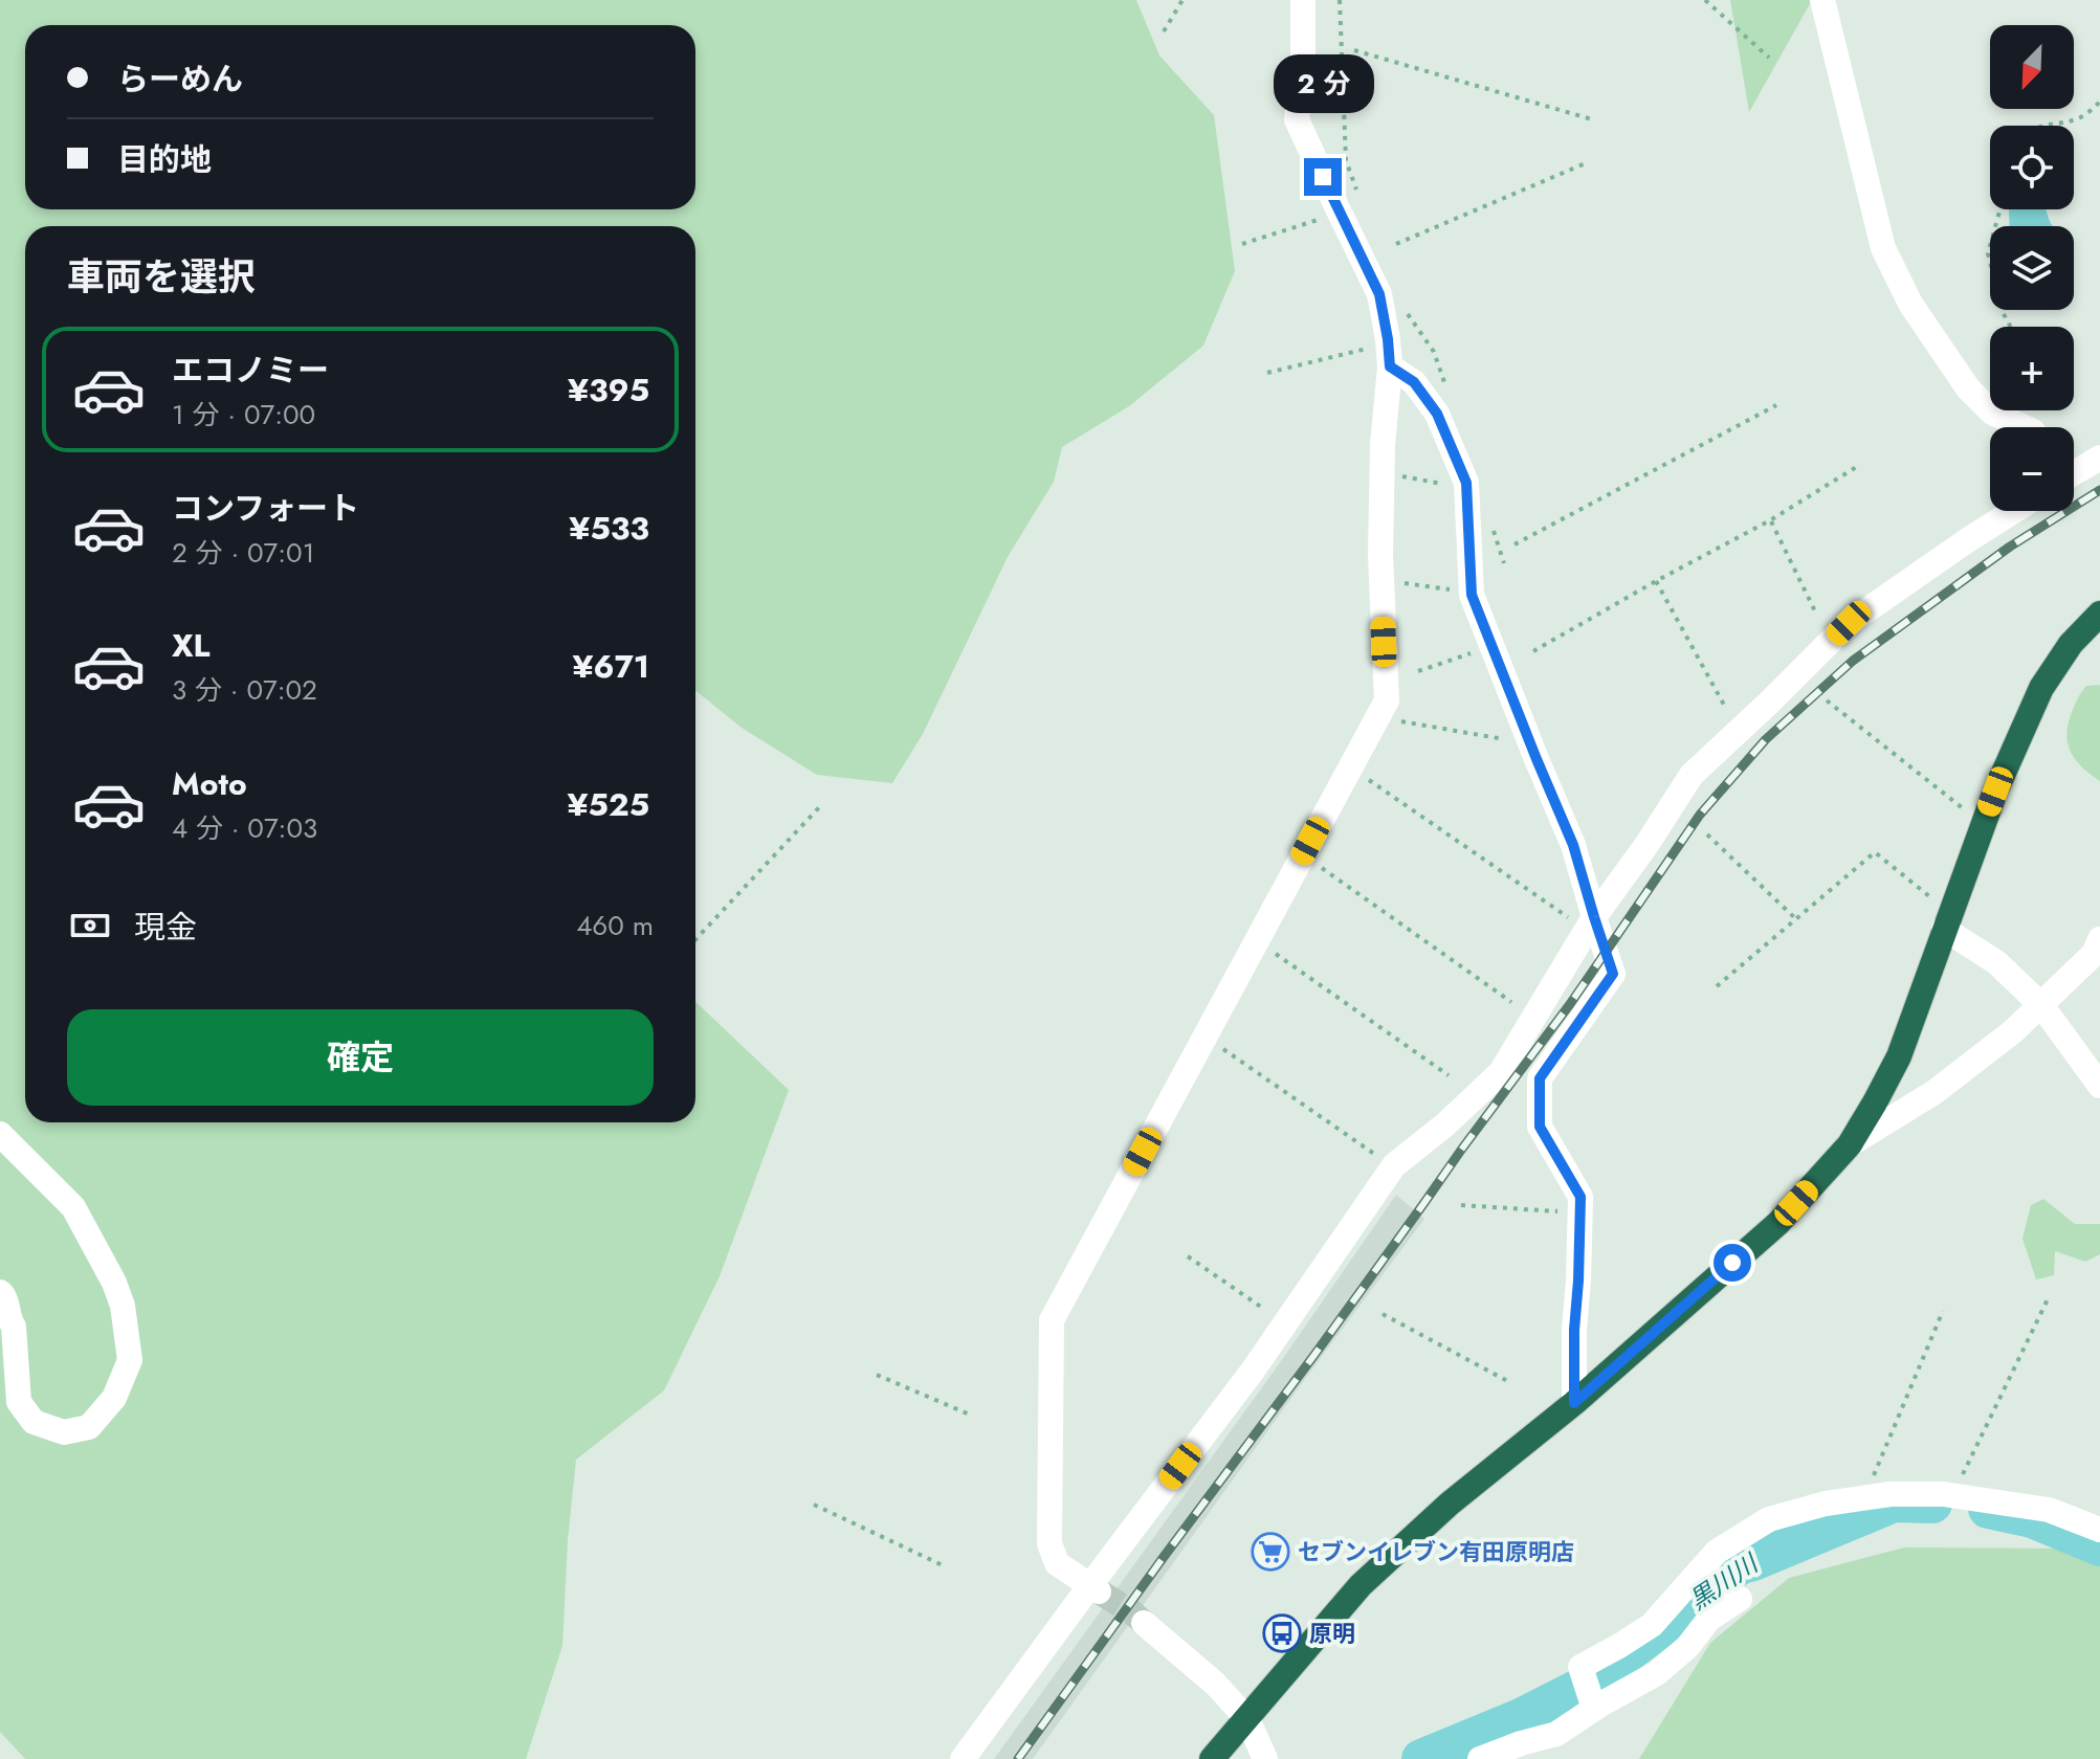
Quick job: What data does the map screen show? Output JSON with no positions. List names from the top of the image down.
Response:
{
  "water": ["黒川川"],
  "places": {
    "supermarket": ["セブンイレブン有田原明店"],
    "bus stop": ["原明"]
  },
  "north": "bottom left",
  "page": {
    "map_buttons": ["+", "−"],
    "banner": ["らーめん", "目的地"],
    "bubble": "2 分",
    "heading": "車両を選択",
    "list": [
      {
        "name": "エコノミー",
        "note": "1 分 · 07:00",
        "value": "¥395"
      },
      {
        "name": "コンフォート",
        "note": "2 分 · 07:01",
        "value": "¥533"
      },
      {
        "name": "XL",
        "note": "3 分 · 07:02",
        "value": "¥671"
      },
      {
        "name": "Moto",
        "note": "4 分 · 07:03",
        "value": "¥525"
      }
    ],
    "pay": ["現金", "460 m"],
    "buttons": "確定"
  }
}
